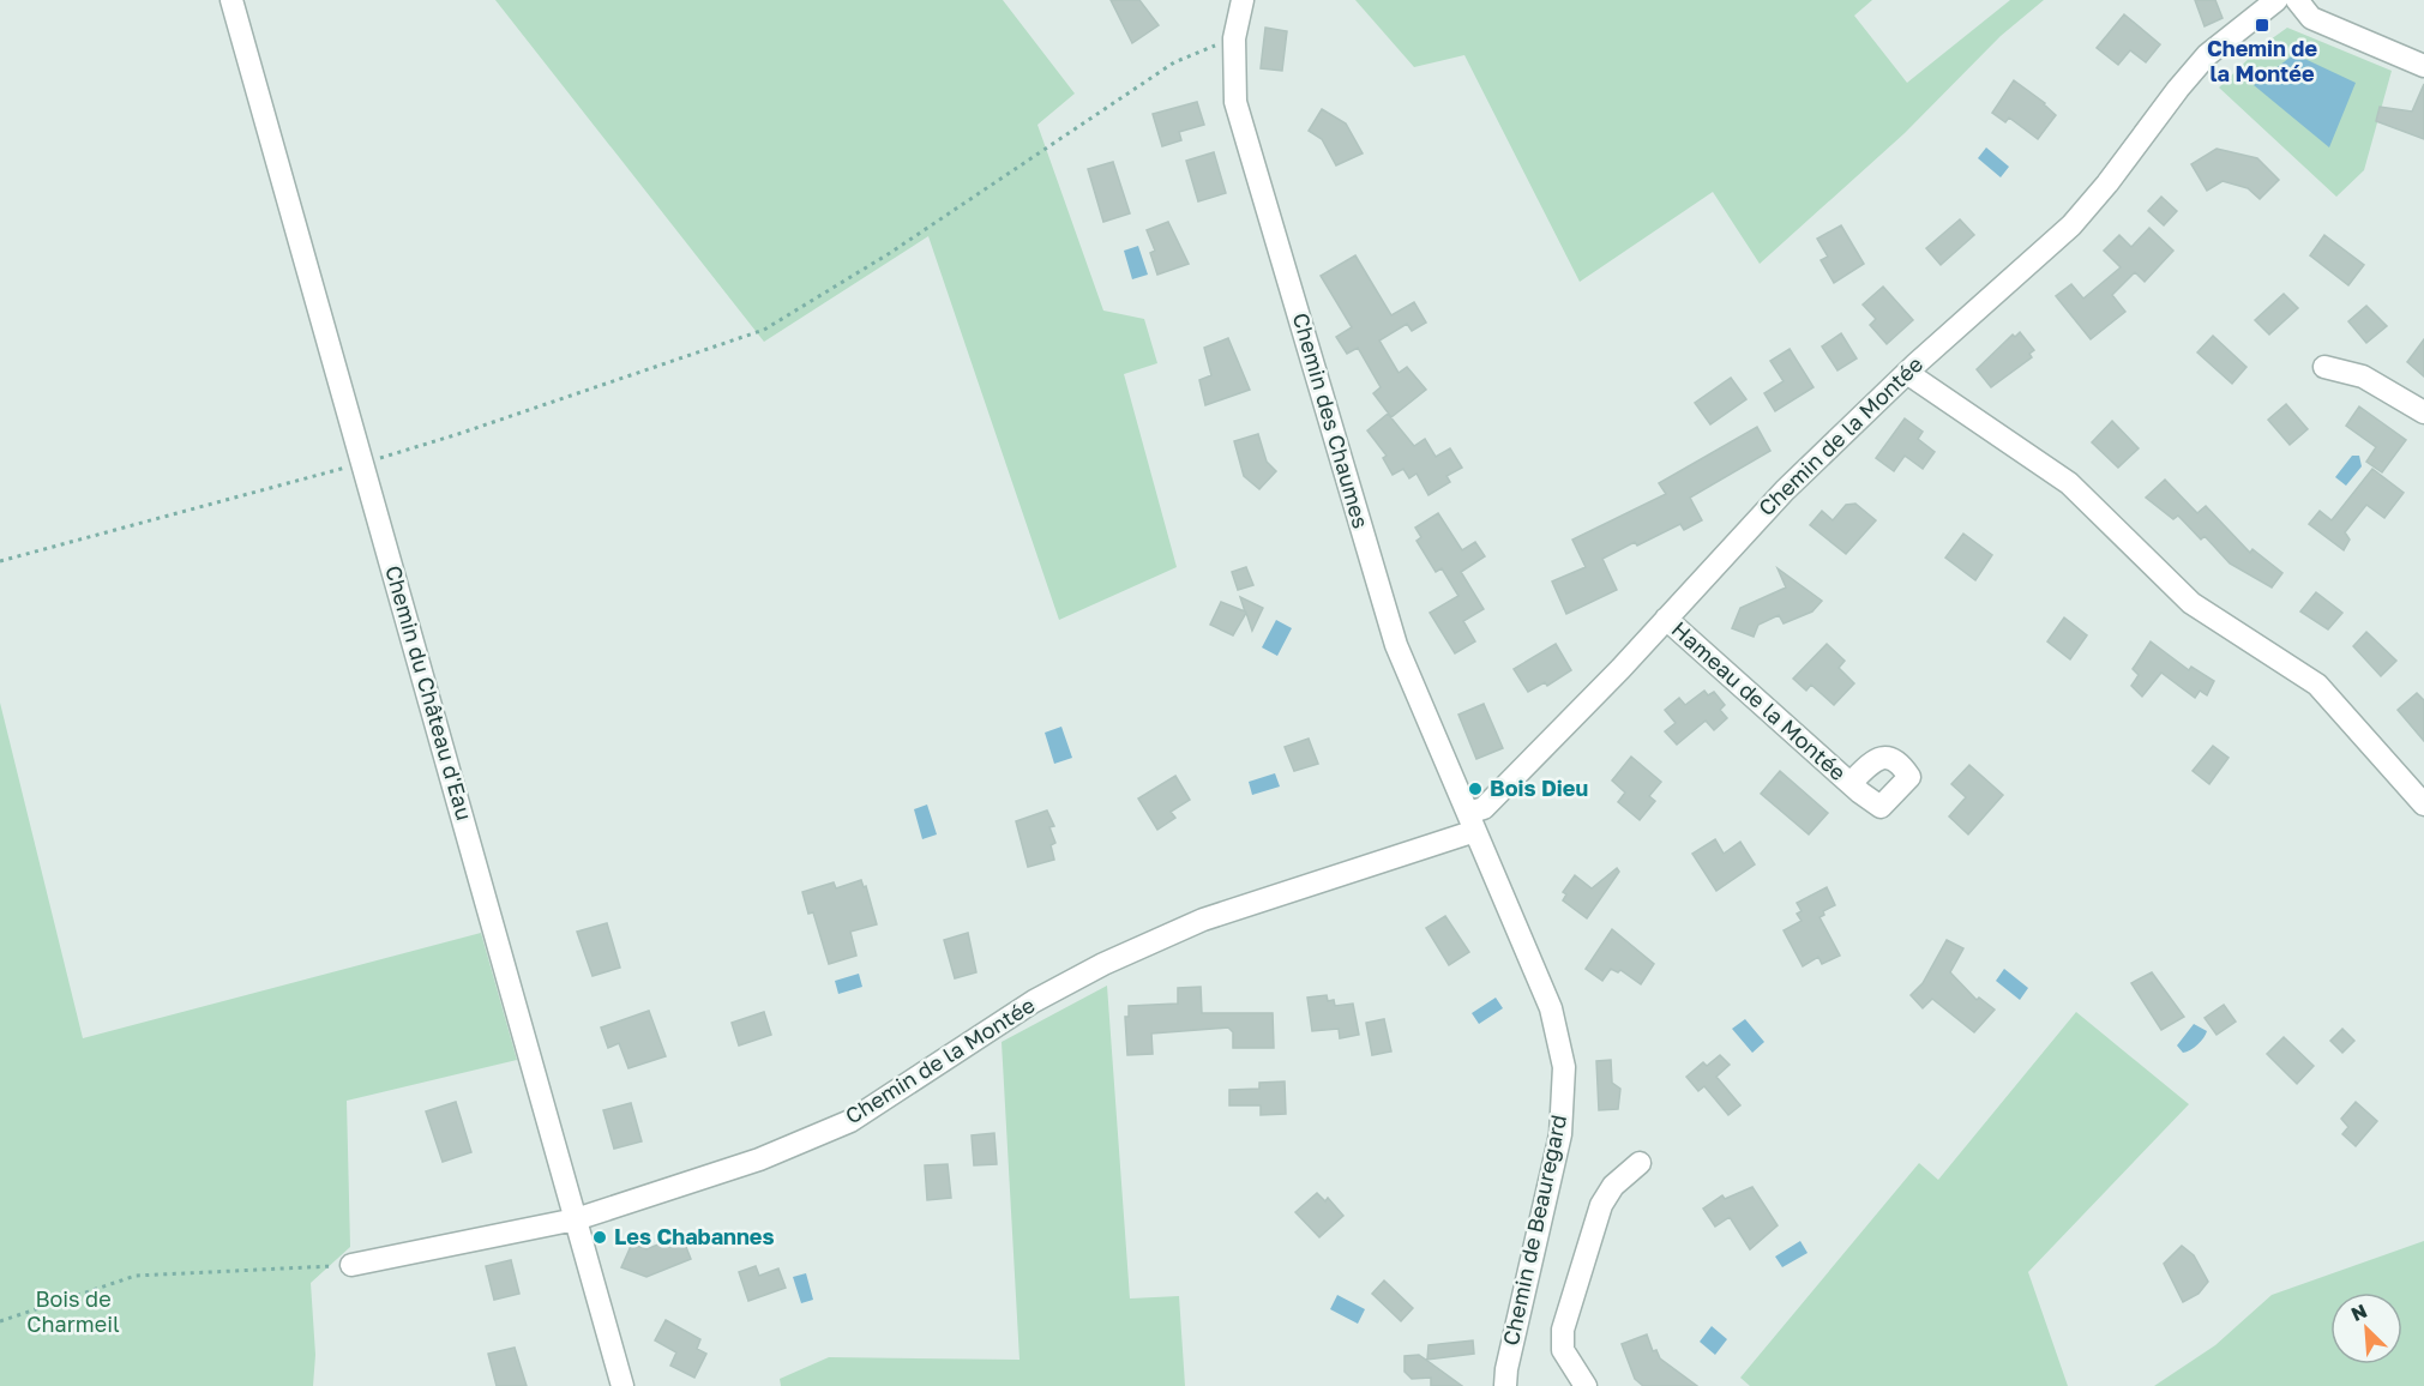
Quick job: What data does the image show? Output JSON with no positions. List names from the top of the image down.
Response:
{
  "streets": {
    "street": [
      "Chemin des Chaumes",
      "Chemin de la Montée",
      "Chemin du Château d'Eau",
      "Hameau de la Montée",
      "Chemin de Beauregard"
    ]
  },
  "crossings": [
    ["Chemin des Chaumes", "Chemin de la Montée"],
    ["Chemin des Chaumes", "Chemin de Beauregard"],
    ["Chemin de la Montée", "Chemin du Château d'Eau"],
    ["Chemin de la Montée", "Hameau de la Montée"],
    ["Chemin de la Montée", "Chemin de Beauregard"]
  ],
  "parks": ["Bois de Charmeil"],
  "places": {
    "transit": ["Chemin de la Montée"],
    "other": ["Bois Dieu", "Les Chabannes"]
  },
  "north": "top left"
}
